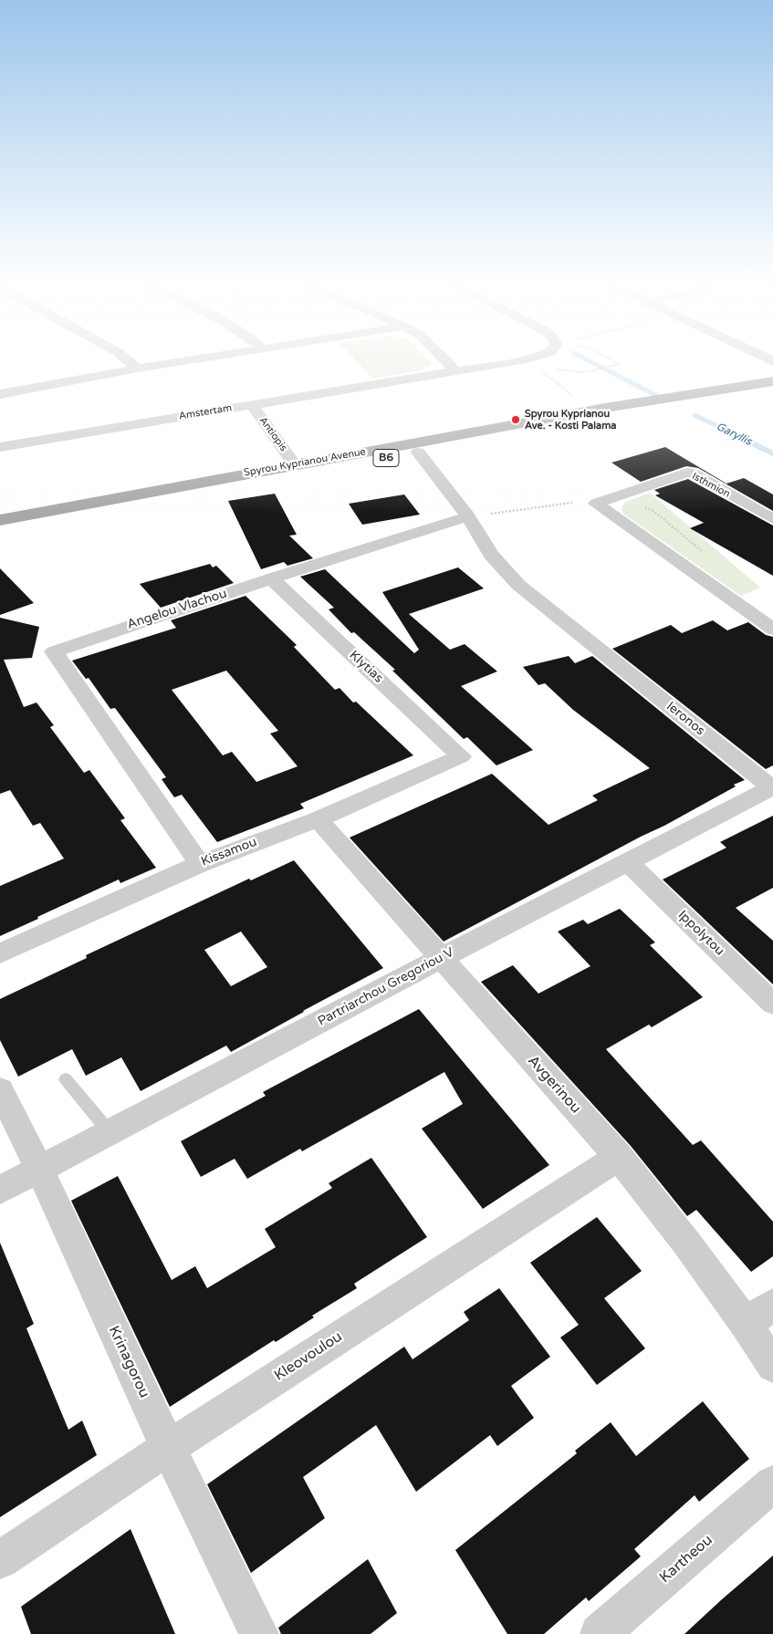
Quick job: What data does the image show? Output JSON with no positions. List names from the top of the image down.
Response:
{
  "streets": {
    "main road": ["B6", "Spyrou Kyprianou Avenue"],
    "street": [
      "Amstertam",
      "Antiopis",
      "Isthmion",
      "Angelou Vlachou",
      "Klytias",
      "Ieronos",
      "Kissamou",
      "Ippolytou",
      "Partriarchou Gregoriou V",
      "Avgerinou",
      "Kleovoulou",
      "Krinagorou",
      "Kartheou"
    ]
  },
  "crossings": [
    ["Amstertam", "Antiopis"],
    ["Antiopis", "Spyrou Kyprianou Avenue"],
    ["Angelou Vlachou", "Klytias"],
    ["Angelou Vlachou", "Ieronos"],
    ["Angelou Vlachou", "Kissamou"],
    ["Klytias", "Kissamou"],
    ["Ieronos", "Partriarchou Gregoriou V"],
    ["Kissamou", "Avgerinou"],
    ["Ippolytou", "Partriarchou Gregoriou V"],
    ["Partriarchou Gregoriou V", "Avgerinou"],
    ["Partriarchou Gregoriou V", "Krinagorou"],
    ["Avgerinou", "Kleovoulou"],
    ["Kleovoulou", "Krinagorou"]
  ],
  "water": ["Garyllis"],
  "places": ["Spyrou Kyprianou Ave. - Kosti Palama"]
}
